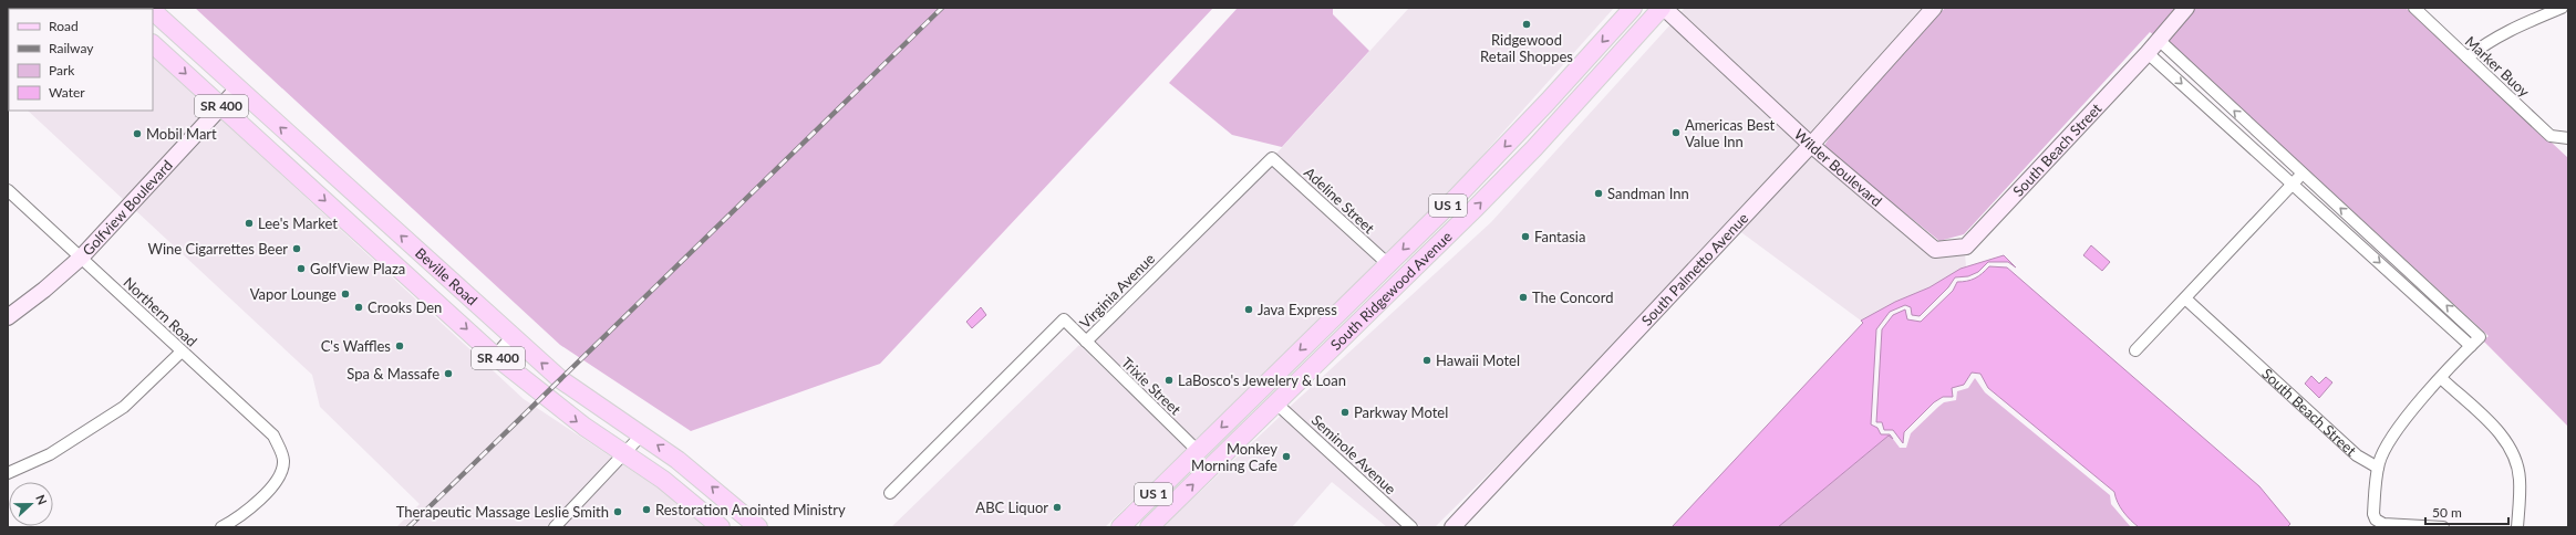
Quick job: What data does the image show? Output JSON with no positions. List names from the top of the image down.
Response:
{
  "streets": {
    "main road": [
      "SR 400",
      "US 1",
      "Beville Road",
      "South Ridgewood Avenue"
    ],
    "street": [
      "Marker Buoy",
      "South Beach Street",
      "Wilder Boulevard",
      "Adeline Street",
      "Golfview Boulevard",
      "South Palmetto Avenue",
      "Virginia Avenue",
      "Northern Road",
      "Trixie Street",
      "Seminole Avenue"
    ]
  },
  "crossings": [
    ["South Beach Street", "Wilder Boulevard"],
    ["Wilder Boulevard", "South Palmetto Avenue"],
    ["Wilder Boulevard", "South Ridgewood Avenue"],
    ["Adeline Street", "Virginia Avenue"],
    ["Adeline Street", "South Ridgewood Avenue"],
    ["Golfview Boulevard", "Beville Road"],
    ["Golfview Boulevard", "Northern Road"],
    ["Virginia Avenue", "Trixie Street"],
    ["South Ridgewood Avenue", "Trixie Street"],
    ["South Ridgewood Avenue", "Seminole Avenue"]
  ],
  "places": [
    "Ridgewood Retail Shoppes",
    "Americas Best Value Inn",
    "Mobil Mart",
    "Sandman Inn",
    "Lee's Market",
    "Fantasia",
    "Wine Cigarrettes Beer",
    "GolfView Plaza",
    "Vapor Lounge",
    "The Concord",
    "Crooks Den",
    "Java Express",
    "C's Waffles",
    "Hawaii Motel",
    "Spa & Massafe",
    "LaBosco's Jewelery & Loan",
    "Parkway Motel",
    "Monkey Morning Cafe",
    "ABC Liquor",
    "Restoration Anointed Ministry",
    "Therapeutic Massage Leslie Smith"
  ],
  "legend": [
    "Road",
    "Railway",
    "Park",
    "Water"
  ],
  "scale_bar": "50 m",
  "north": "right"
}
